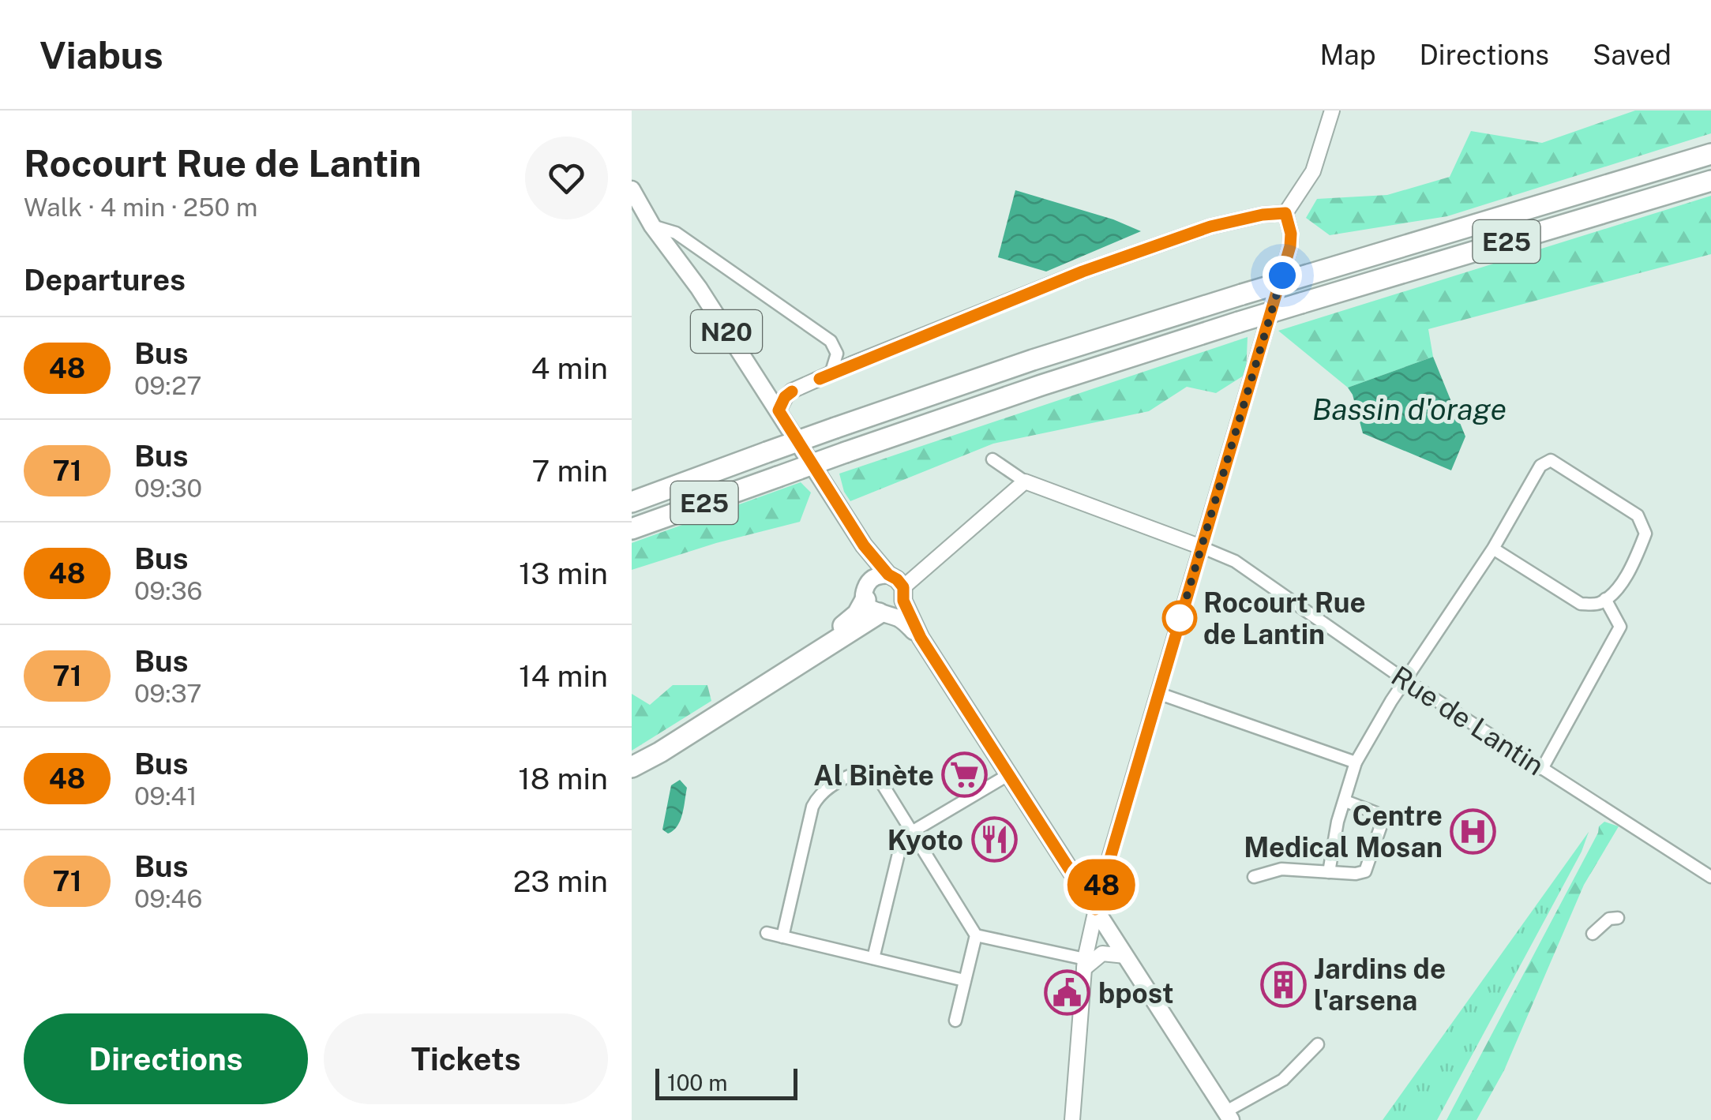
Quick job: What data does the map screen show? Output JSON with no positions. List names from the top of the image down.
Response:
{
  "streets": {
    "highway": ["E25"],
    "main road": ["N20", "Rue de Lantin"]
  },
  "water": ["Bassin d'orage"],
  "places": {
    "other": ["Rocourt Rue de Lantin"],
    "supermarket": ["Al Binète"],
    "hospital": ["Centre Medical Mosan"],
    "restaurant": ["Kyoto"],
    "building": ["Jardins de l'arsena"],
    "public building": ["bpost"]
  },
  "lines": ["bus line 48"],
  "scale_bar": "100 m",
  "page": {
    "header": "Viabus",
    "nav": ["Map", "Directions", "Saved"],
    "heading": [
      ["Rocourt Rue de Lantin", "Walk · 4 min · 250 m"],
      "Departures"
    ],
    "on_map": "48",
    "list": [
      {
        "mark": "48",
        "name": "Bus",
        "note": "09:27",
        "value": "4 min"
      },
      {
        "mark": "71",
        "name": "Bus",
        "note": "09:30",
        "value": "7 min"
      },
      {
        "mark": "48",
        "name": "Bus",
        "note": "09:36",
        "value": "13 min"
      },
      {
        "mark": "71",
        "name": "Bus",
        "note": "09:37",
        "value": "14 min"
      },
      {
        "mark": "48",
        "name": "Bus",
        "note": "09:41",
        "value": "18 min"
      },
      {
        "mark": "71",
        "name": "Bus",
        "note": "09:46",
        "value": "23 min"
      }
    ],
    "buttons": ["Directions", "Tickets"],
    "scale": "100 m"
  }
}
